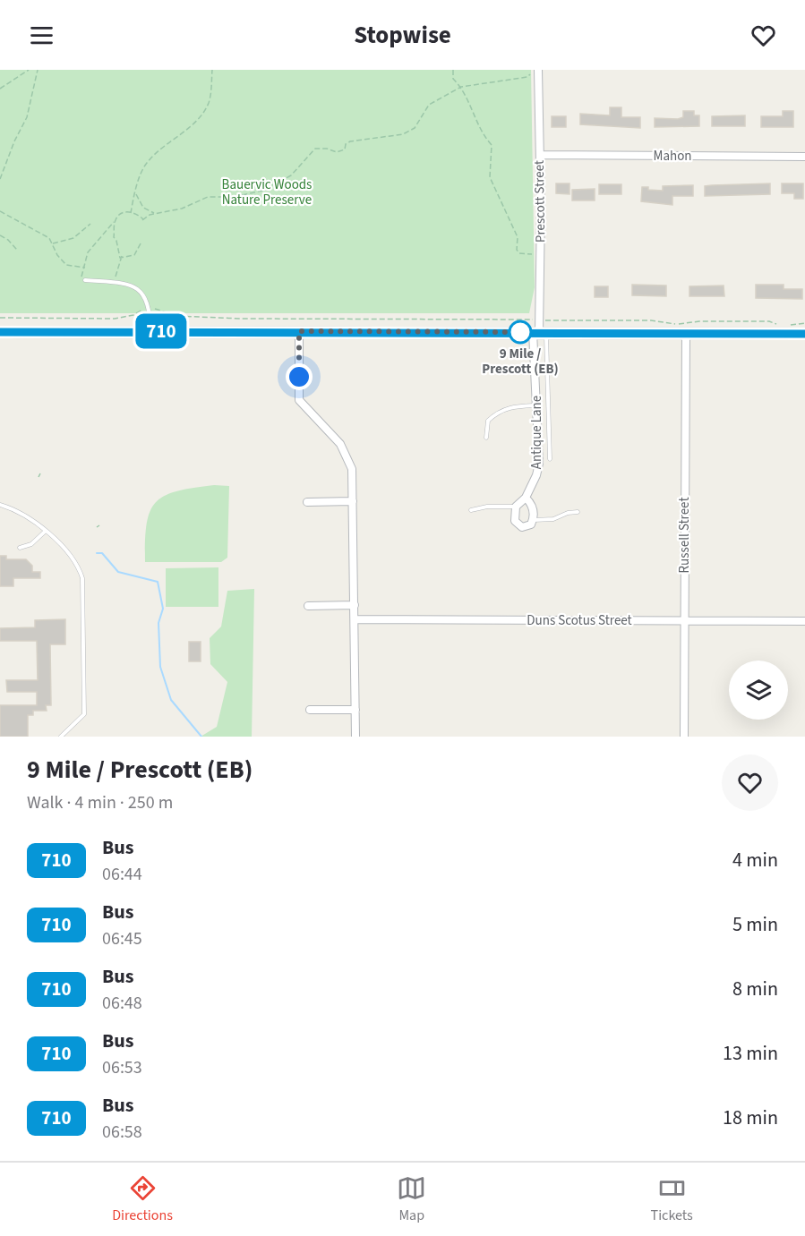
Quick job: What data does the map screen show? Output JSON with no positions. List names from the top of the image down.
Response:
{
  "streets": {
    "street": [
      "Mahon",
      "Prescott Street",
      "Antique Lane",
      "Russell Street",
      "Duns Scotus Street"
    ]
  },
  "crossings": [
    ["Mahon", "Prescott Street"],
    ["Prescott Street", "Antique Lane"],
    ["Russell Street", "Duns Scotus Street"]
  ],
  "parks": ["Bauervic Woods Nature Preserve"],
  "places": ["9 Mile / Prescott (EB)"],
  "lines": ["bus line 710"],
  "page": {
    "header": "Stopwise",
    "on_map": "710",
    "heading": ["9 Mile / Prescott (EB)", "Walk · 4 min · 250 m"],
    "list": [
      {
        "mark": "710",
        "name": "Bus",
        "note": "06:44",
        "value": "4 min"
      },
      {
        "mark": "710",
        "name": "Bus",
        "note": "06:45",
        "value": "5 min"
      },
      {
        "mark": "710",
        "name": "Bus",
        "note": "06:48",
        "value": "8 min"
      },
      {
        "mark": "710",
        "name": "Bus",
        "note": "06:53",
        "value": "13 min"
      },
      {
        "mark": "710",
        "name": "Bus",
        "note": "06:58",
        "value": "18 min"
      }
    ],
    "tabs": ["Directions", "Map", "Tickets"]
  }
}
